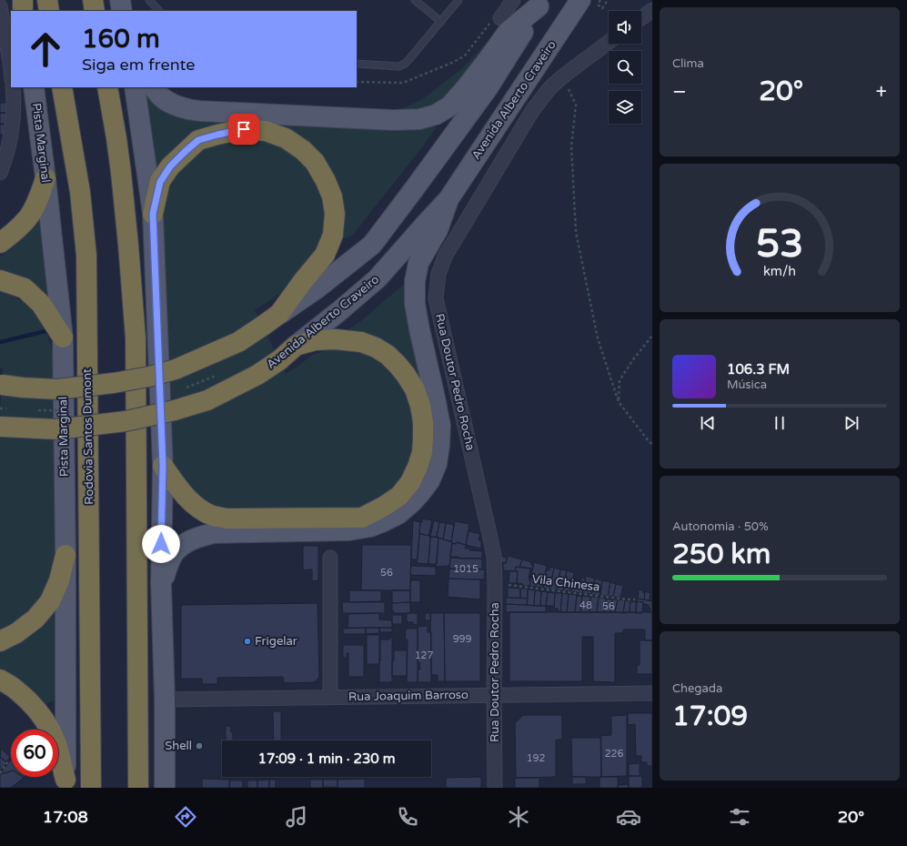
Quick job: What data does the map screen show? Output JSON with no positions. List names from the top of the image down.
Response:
{
  "streets": {
    "highway": ["Avenida Alberto Craveiro", "Rodovia Santos Dumont"],
    "main road": ["Pista Marginal"],
    "street": ["Rua Doutor Pedro Rocha", "Rua Joaquim Barroso"],
    "path": ["Vila Chinesa"]
  },
  "crossings": [
    ["Rua Doutor Pedro Rocha", "Vila Chinesa"],
    ["Rua Doutor Pedro Rocha", "Rua Joaquim Barroso"]
  ],
  "places": ["Frigelar", "Shell"],
  "house_numbers": [
    "1015",
    "56",
    "48",
    "56",
    "999",
    "127",
    "226",
    "192"
  ],
  "page": {
    "tile": [
      "Clima",
      ["Autonomia · 50%", "250 km"],
      ["Chegada", "17:09"]
    ],
    "turn": ["160 m", "Siga em frente"],
    "heat": ["−", "20°", "+"],
    "song": ["106.3 FM", "Música"],
    "limit": "60",
    "trip": "17:09 · 1 min · 230 m",
    "tabs": ["17:08", "20°"],
    "gauge": ["53", "km/h"]
  }
}
